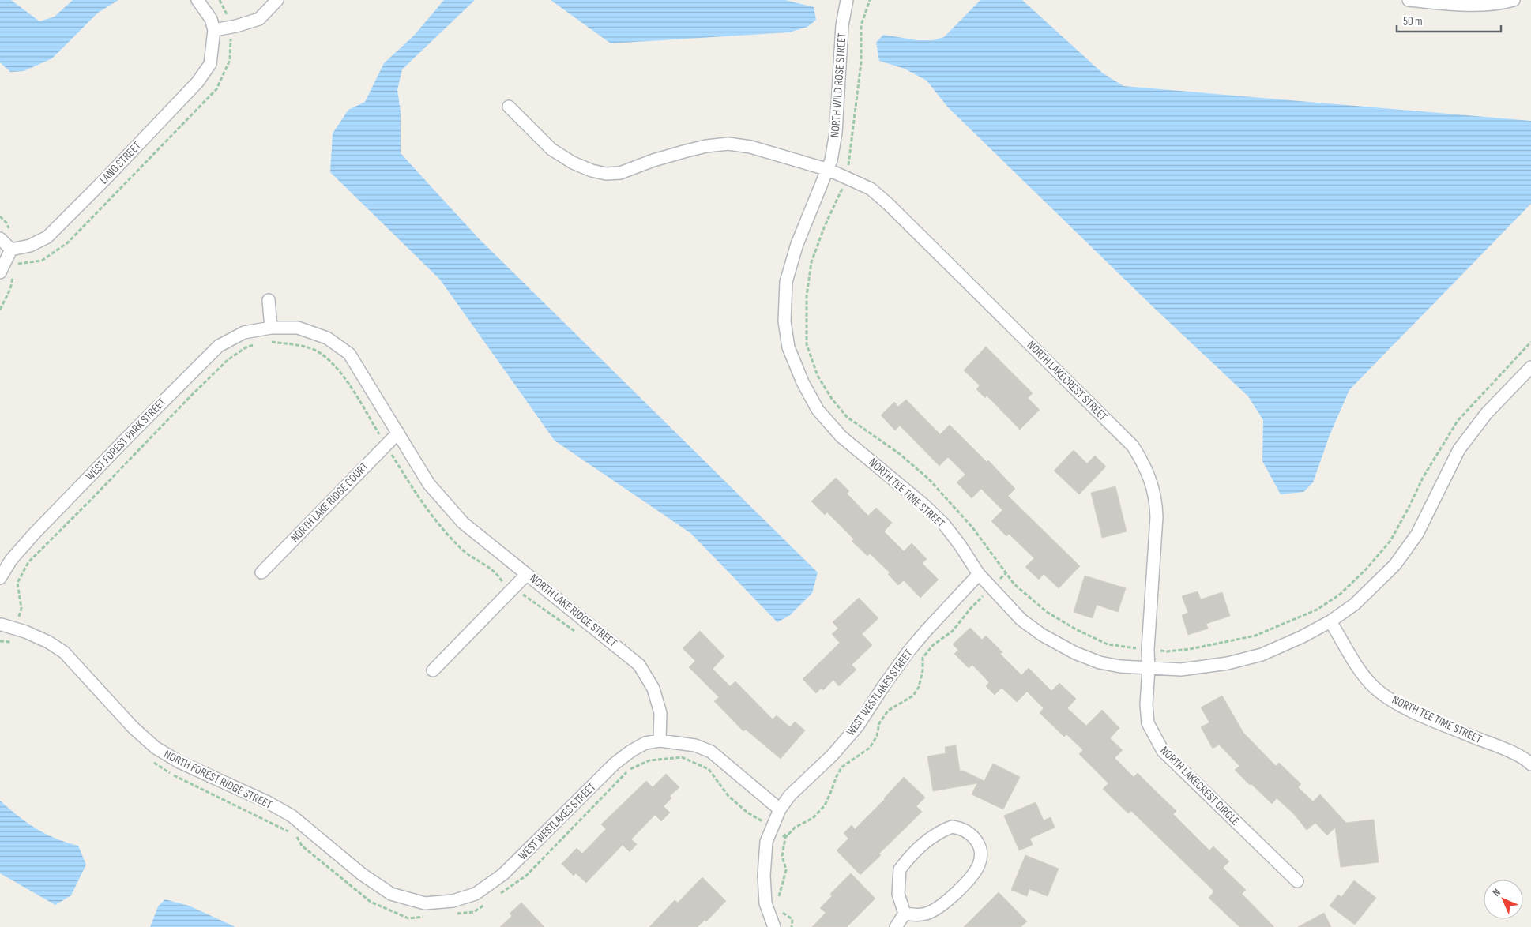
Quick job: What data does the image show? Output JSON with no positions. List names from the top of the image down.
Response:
{
  "streets": {
    "street": [
      "NORTH WILD ROSE STREET",
      "LANG STREET",
      "NORTH LAKECREST STREET",
      "WEST FOREST PARK STREET",
      "NORTH TEE TIME STREET",
      "NORTH LAKE RIDGE COURT",
      "NORTH LAKE RIDGE STREET",
      "WEST WESTLAKES STREET",
      "NORTH FOREST RIDGE STREET",
      "NORTH LAKECREST CIRCLE"
    ]
  },
  "crossings": [
    ["NORTH WILD ROSE STREET", "NORTH LAKECREST STREET"],
    ["NORTH WILD ROSE STREET", "NORTH TEE TIME STREET"],
    ["NORTH LAKECREST STREET", "NORTH TEE TIME STREET"],
    ["NORTH LAKECREST STREET", "NORTH LAKECREST CIRCLE"],
    ["WEST FOREST PARK STREET", "NORTH LAKE RIDGE STREET"],
    ["NORTH TEE TIME STREET", "WEST WESTLAKES STREET"],
    ["NORTH TEE TIME STREET", "NORTH LAKECREST CIRCLE"],
    ["NORTH LAKE RIDGE COURT", "NORTH LAKE RIDGE STREET"],
    ["NORTH LAKE RIDGE STREET", "WEST WESTLAKES STREET"],
    ["WEST WESTLAKES STREET", "NORTH FOREST RIDGE STREET"]
  ],
  "scale_bar": "50 m",
  "north": "top left"
}
